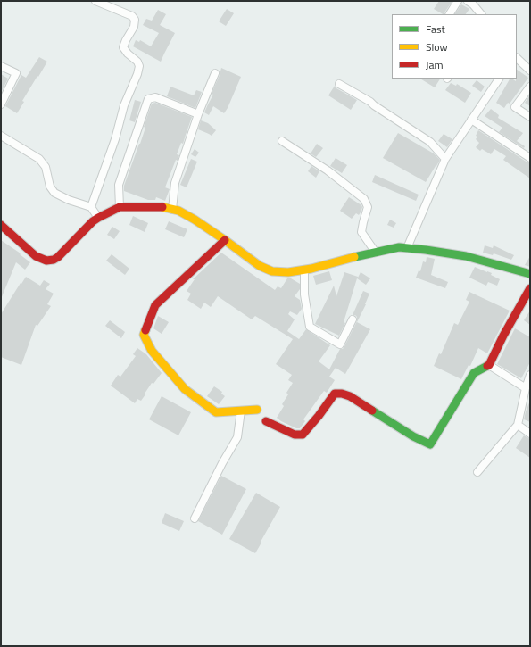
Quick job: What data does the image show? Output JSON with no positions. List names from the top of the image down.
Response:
{
  "legend": ["Fast", "Slow", "Jam"]
}
